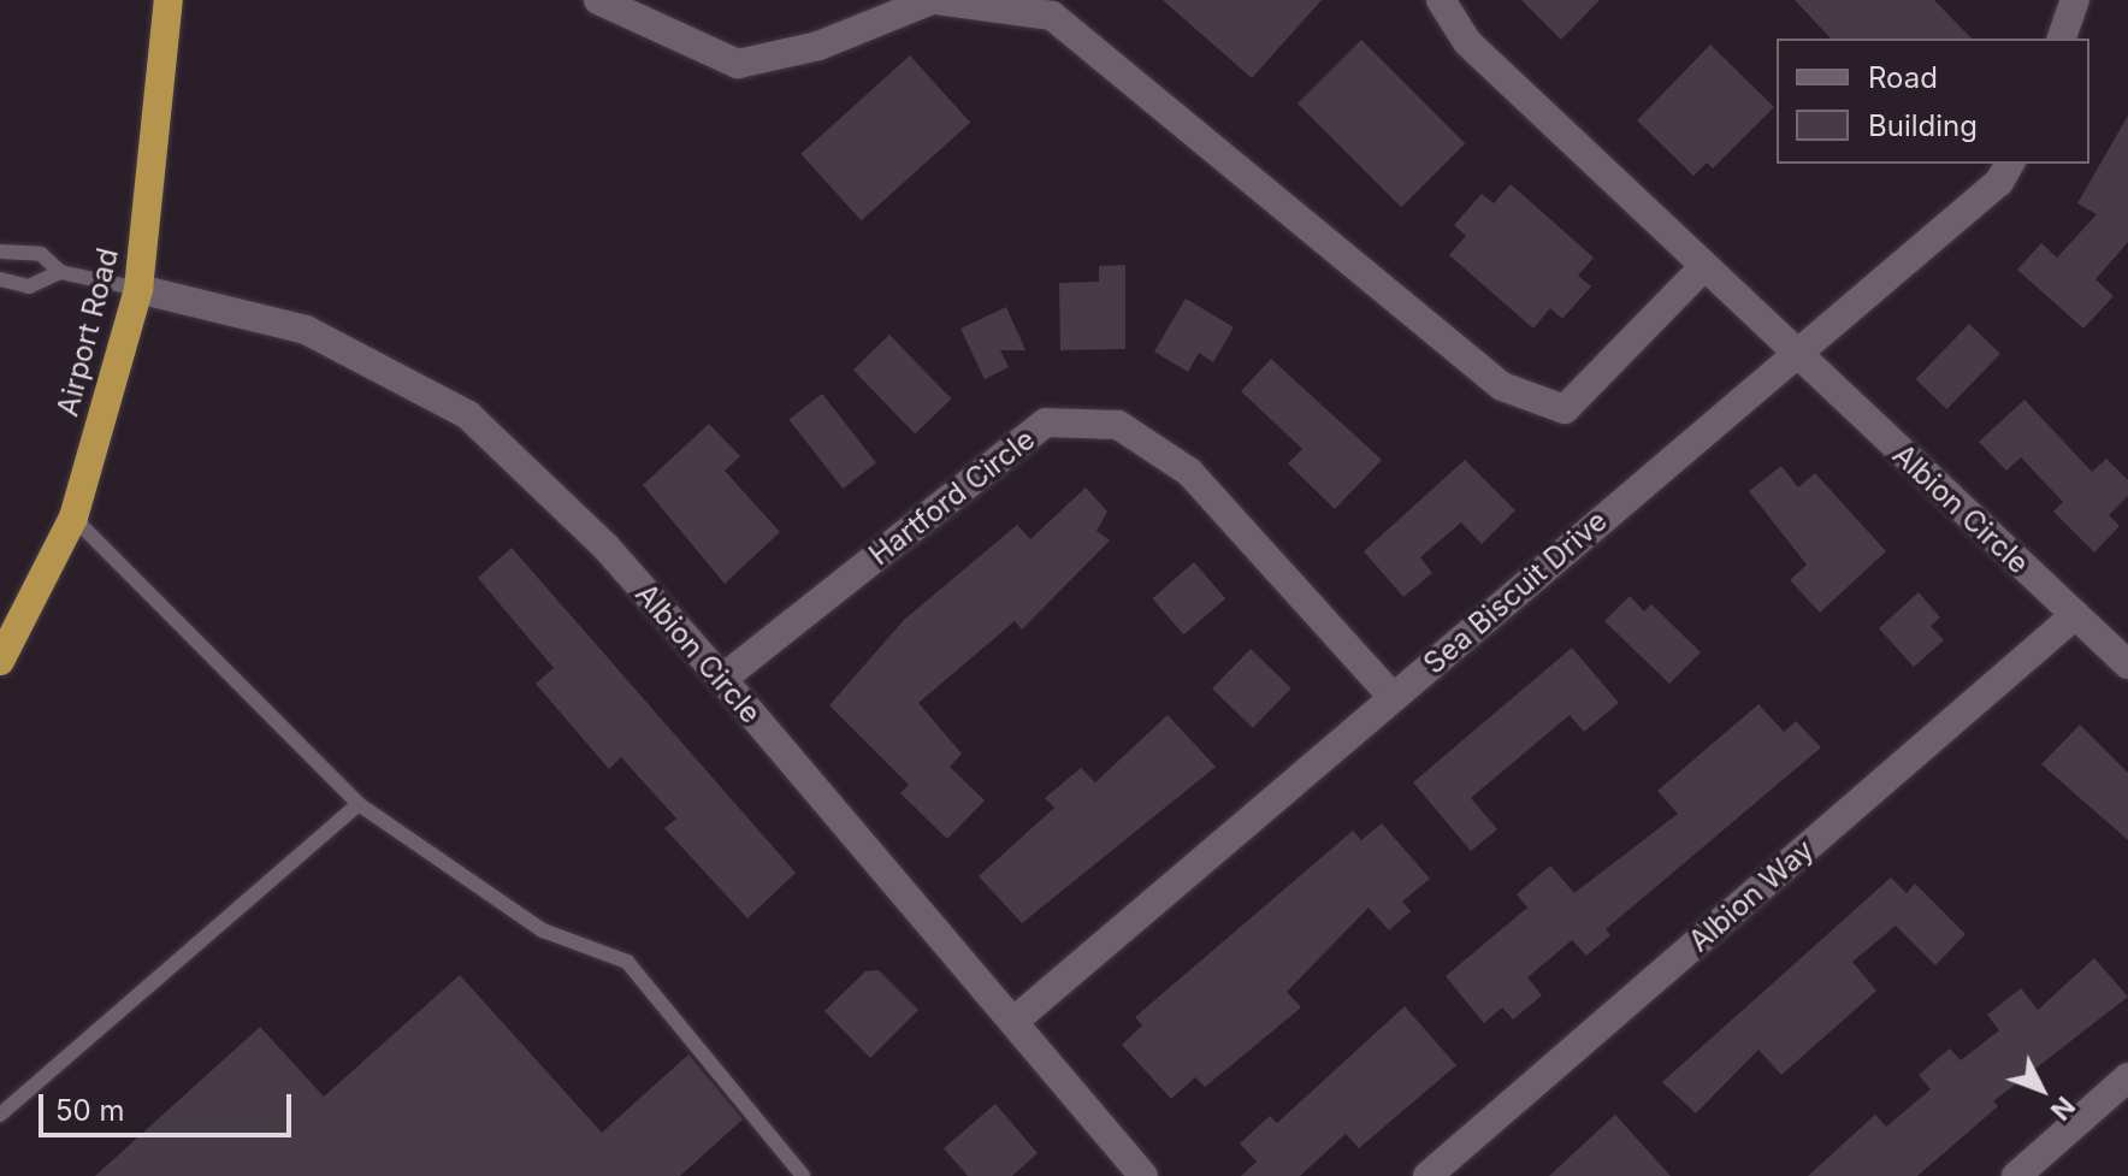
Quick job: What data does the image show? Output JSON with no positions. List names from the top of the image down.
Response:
{
  "streets": {
    "highway": ["Airport Road"],
    "street": [
      "Hartford Circle",
      "Albion Circle",
      "Sea Biscuit Drive",
      "Albion Way"
    ]
  },
  "crossings": [
    ["Airport Road", "Albion Circle"],
    ["Hartford Circle", "Albion Circle"],
    ["Hartford Circle", "Sea Biscuit Drive"],
    ["Albion Circle", "Sea Biscuit Drive"],
    ["Albion Circle", "Albion Way"]
  ],
  "legend": ["Road", "Building"],
  "scale_bar": "50 m",
  "north": "bottom right"
}
